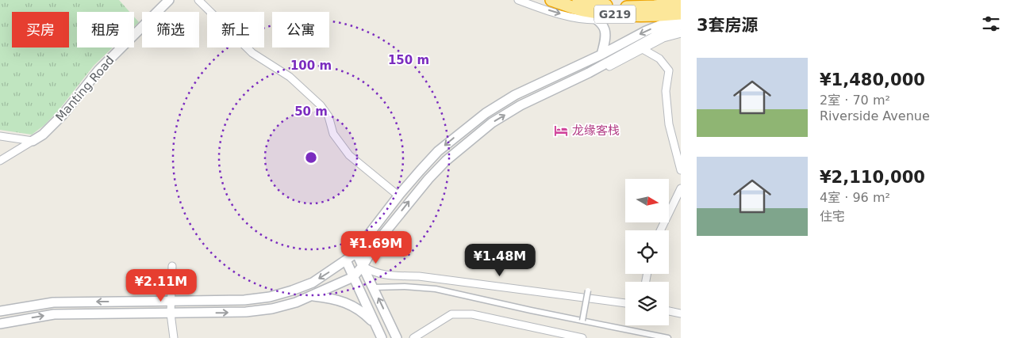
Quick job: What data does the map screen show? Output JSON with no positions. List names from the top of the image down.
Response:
{
  "streets": {
    "highway": ["G219"],
    "street": ["Manting Road"]
  },
  "places": {
    "hotel": ["龙缘客栈"]
  },
  "north": "right",
  "page": {
    "heading": "3套房源",
    "chip": [
      "买房",
      "租房",
      "筛选",
      "新上",
      "公寓"
    ],
    "list": [
      {
        "name": "¥1,480,000",
        "note": "2室 · 70 m² · Riverside Avenue"
      },
      {
        "name": "¥2,110,000",
        "note": "4室 · 96 m² · 住宅"
      }
    ],
    "price": ["¥1.69M", "¥1.48M", "¥2.11M"]
  },
  "rings": ["150 m", "100 m", "50 m"]
}
